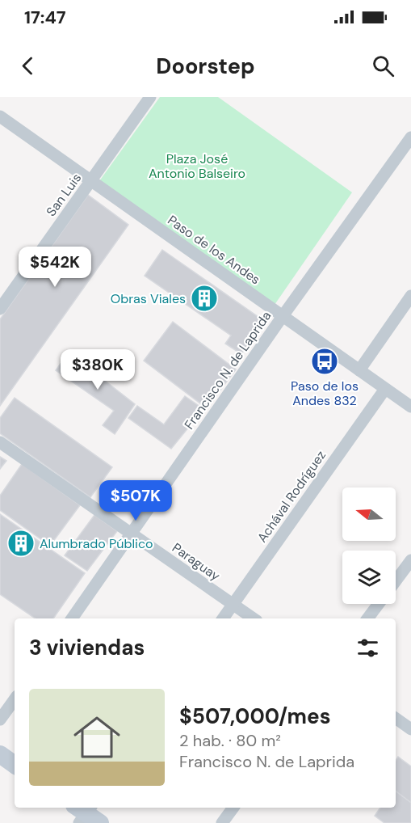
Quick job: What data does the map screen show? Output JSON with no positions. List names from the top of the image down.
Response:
{
  "streets": {
    "street": [
      "San Luis",
      "Paso de los Andes",
      "Francisco N. de Laprida",
      "Achával Rodríguez",
      "Paraguay"
    ]
  },
  "crossings": [
    ["San Luis", "Paso de los Andes"],
    ["Paso de los Andes", "Francisco N. de Laprida"],
    ["Paso de los Andes", "Achával Rodríguez"],
    ["Francisco N. de Laprida", "Paraguay"],
    ["Achával Rodríguez", "Paraguay"]
  ],
  "parks": ["Plaza José Antonio Balseiro"],
  "places": {
    "building": ["Obras Viales", "Alumbrado Público"],
    "bus stop": ["Paso de los Andes 832"]
  },
  "north": "left",
  "page": {
    "status": "17:47",
    "header": "Doorstep",
    "price": ["$542K", "$380K", "$507K"],
    "heading": "3 viviendas",
    "list": [
      {
        "name": "$507,000/mes",
        "note": "2 hab. · 80 m² · Francisco N. de Laprida"
      }
    ]
  }
}
